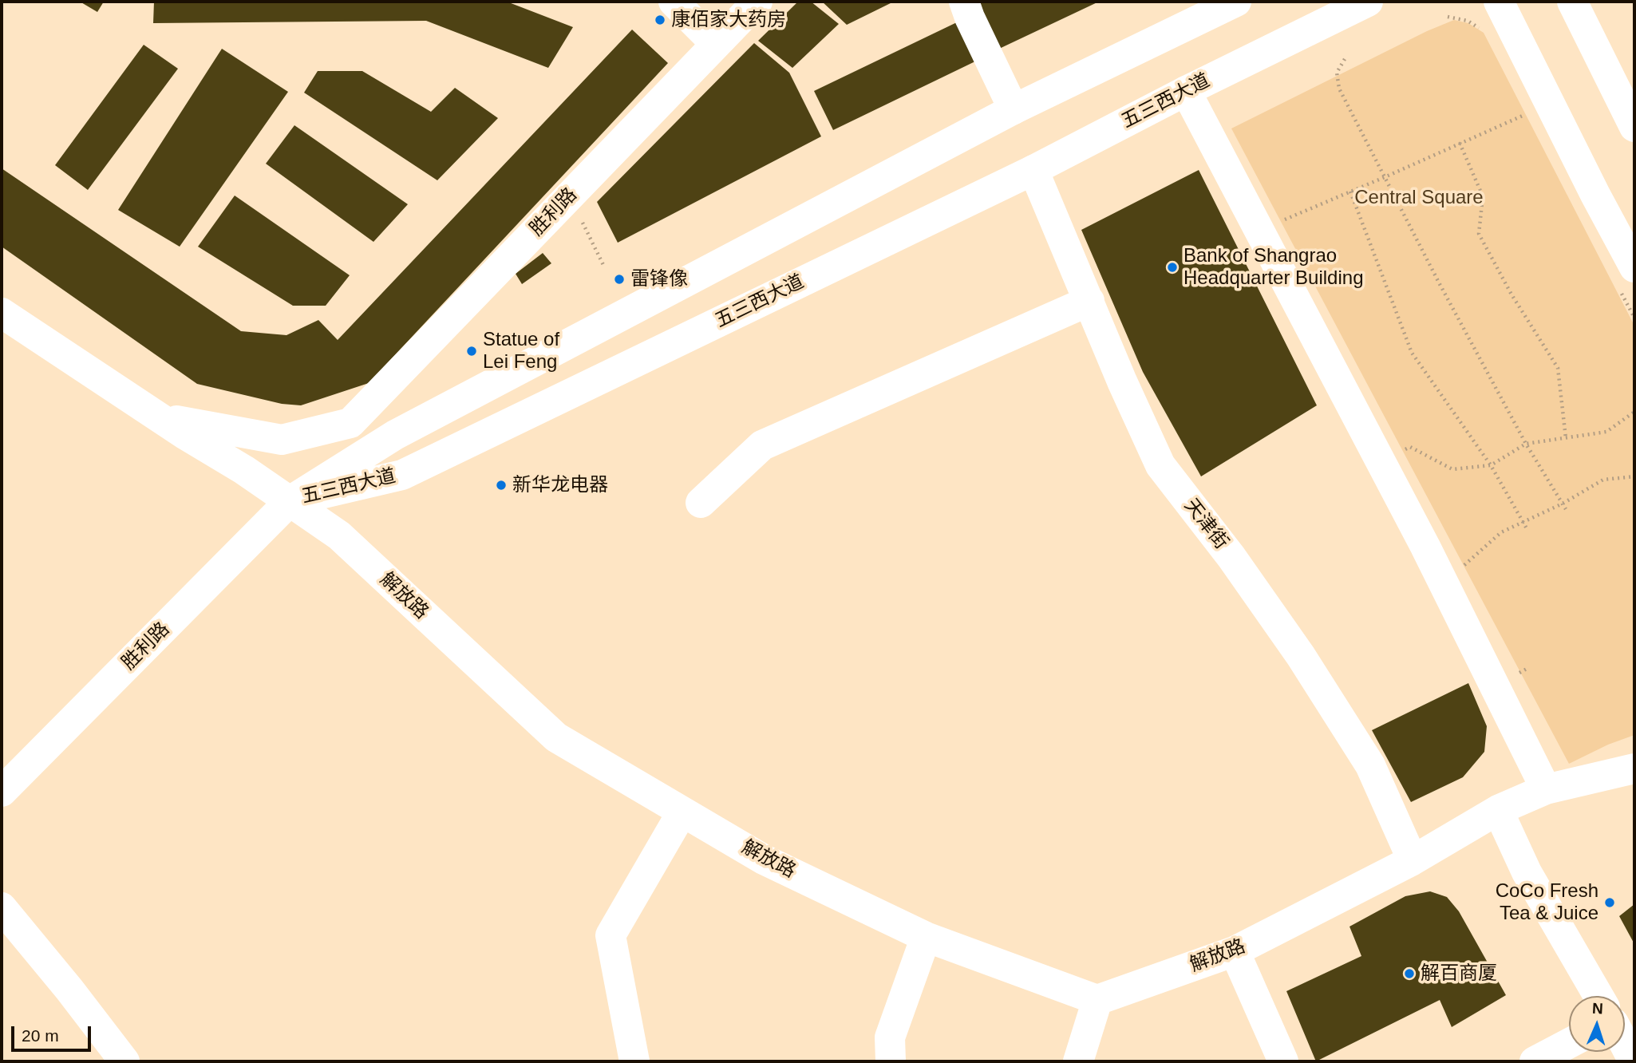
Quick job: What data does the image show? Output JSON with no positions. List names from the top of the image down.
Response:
{
  "streets": {
    "street": [
      "五三西大道",
      "胜利路",
      "天津街",
      "解放路"
    ]
  },
  "crossings": [
    ["五三西大道", "胜利路"],
    ["五三西大道", "天津街"],
    ["五三西大道", "解放路"],
    ["胜利路", "解放路"],
    ["天津街", "解放路"]
  ],
  "parks": ["Central Square"],
  "places": [
    "康佰家大药房",
    "Bank of Shangrao Headquarter Building",
    "雷锋像",
    "Statue of Lei Feng",
    "新华龙电器",
    "CoCo Fresh Tea & Juice",
    "解百商厦"
  ],
  "scale_bar": "20 m",
  "north": "top"
}
